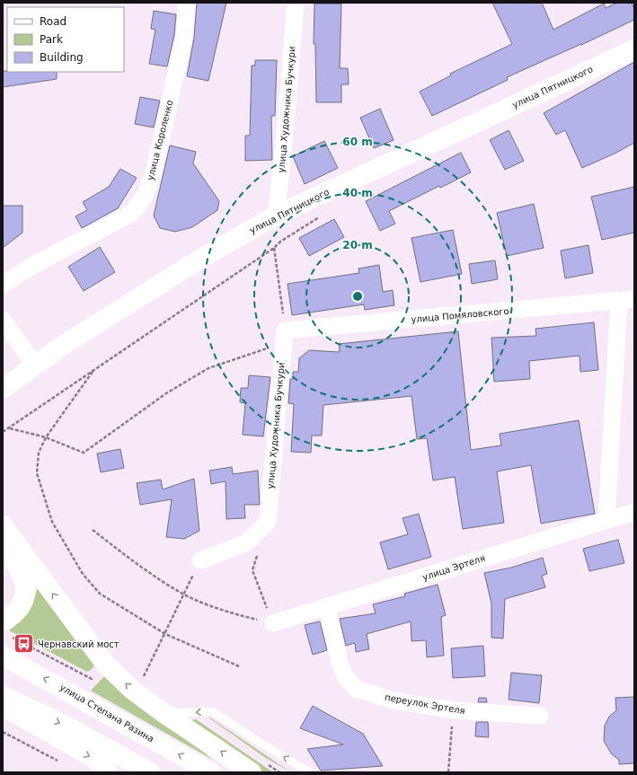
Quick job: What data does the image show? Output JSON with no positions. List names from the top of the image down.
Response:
{
  "streets": {
    "main road": ["улица Пятницкого", "улица Степана Разина"],
    "street": [
      "улица Художника Бучкури",
      "улица Короленко",
      "улица Помяловского",
      "улица Эртеля",
      "переулок Эртеля"
    ]
  },
  "crossings": [
    ["улица Пятницкого", "улица Художника Бучкури"],
    ["улица Художника Бучкури", "улица Помяловского"],
    ["улица Эртеля", "переулок Эртеля"]
  ],
  "places": {
    "bus stop": ["Чернавский мост"]
  },
  "legend": ["Road", "Park", "Building"],
  "rings": ["60 m", "40 m", "20 m"]
}
